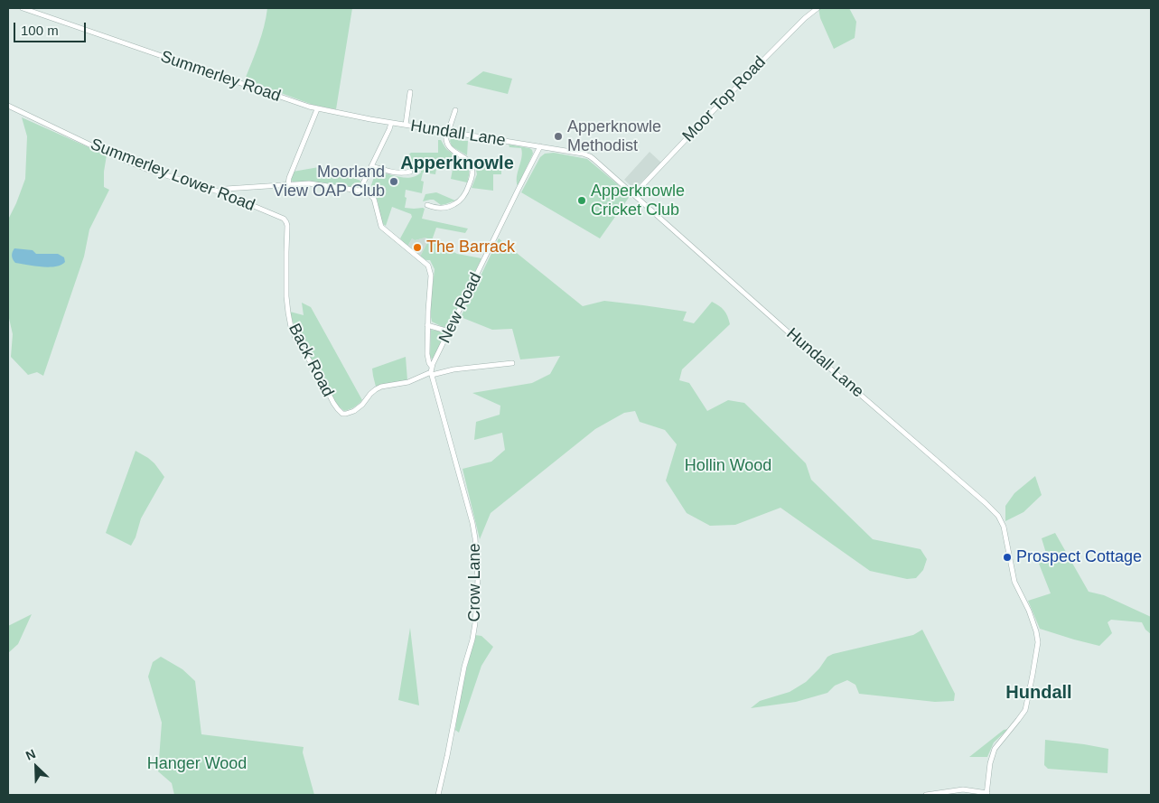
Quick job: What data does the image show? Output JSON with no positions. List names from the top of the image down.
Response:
{
  "streets": {
    "street": [
      "Summerley Road",
      "Moor Top Road",
      "Hundall Lane",
      "Summerley Lower Road",
      "New Road",
      "Back Road",
      "Crow Lane"
    ]
  },
  "crossings": [
    ["Summerley Road", "Hundall Lane"],
    ["Moor Top Road", "Hundall Lane"],
    ["Hundall Lane", "New Road"],
    ["Summerley Lower Road", "Back Road"],
    ["New Road", "Back Road"],
    ["New Road", "Crow Lane"],
    ["Back Road", "Crow Lane"]
  ],
  "districts": ["Apperknowle", "Hundall"],
  "parks": ["Hollin Wood", "Hanger Wood"],
  "places": [
    "Apperknowle Methodist",
    "Moorland View OAP Club",
    "Apperknowle Cricket Club",
    "The Barrack",
    "Prospect Cottage"
  ],
  "scale_bar": "100 m",
  "north": "top left"
}
